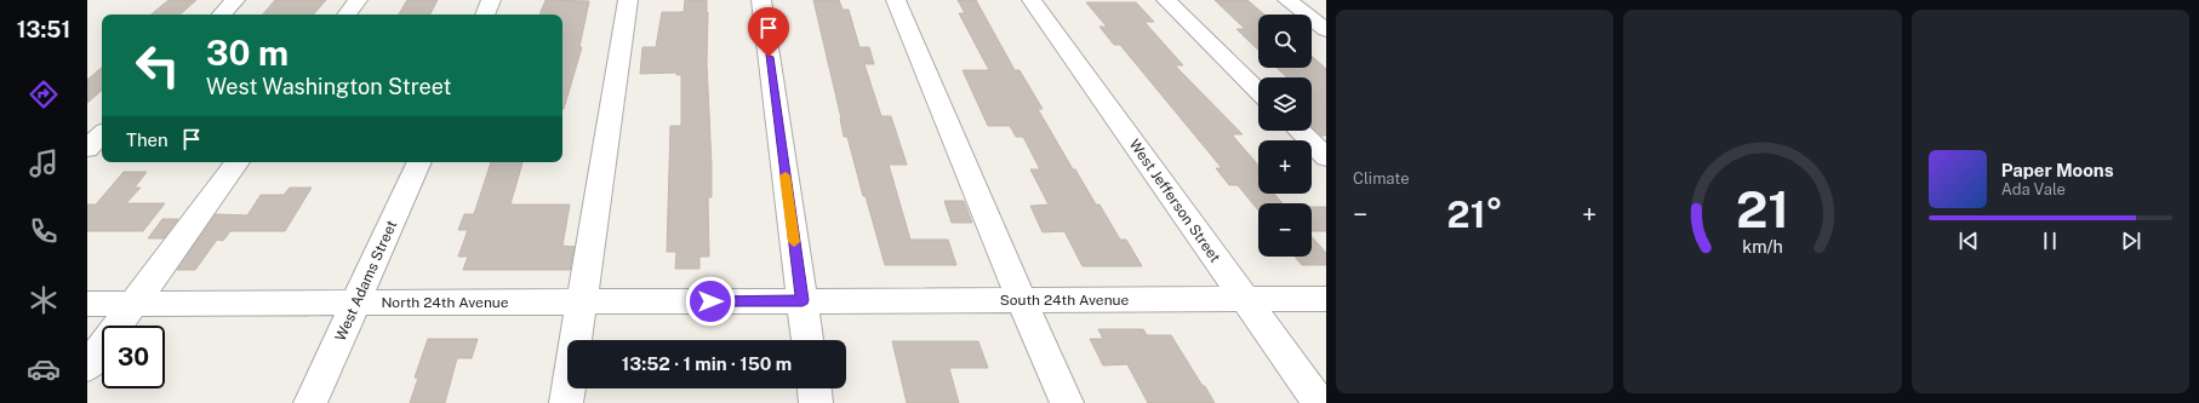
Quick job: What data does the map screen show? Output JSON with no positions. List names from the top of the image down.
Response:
{
  "streets": {
    "street": [
      "West Jefferson Street",
      "West Adams Street",
      "South 24th Avenue",
      "North 24th Avenue"
    ]
  },
  "crossings": [
    ["West Jefferson Street", "South 24th Avenue"],
    ["West Adams Street", "North 24th Avenue"],
    ["South 24th Avenue", "North 24th Avenue"]
  ],
  "page": {
    "tabs": "13:51",
    "tile": "Climate",
    "map_buttons": ["+", "−"],
    "turn": ["30 m", "West Washington Street"],
    "then": "Then",
    "song": ["Paper Moons", "Ada Vale"],
    "heat": ["−", "21°", "+"],
    "limit": "30",
    "trip": "13:52 · 1 min · 150 m",
    "gauge": ["21", "km/h"]
  }
}
